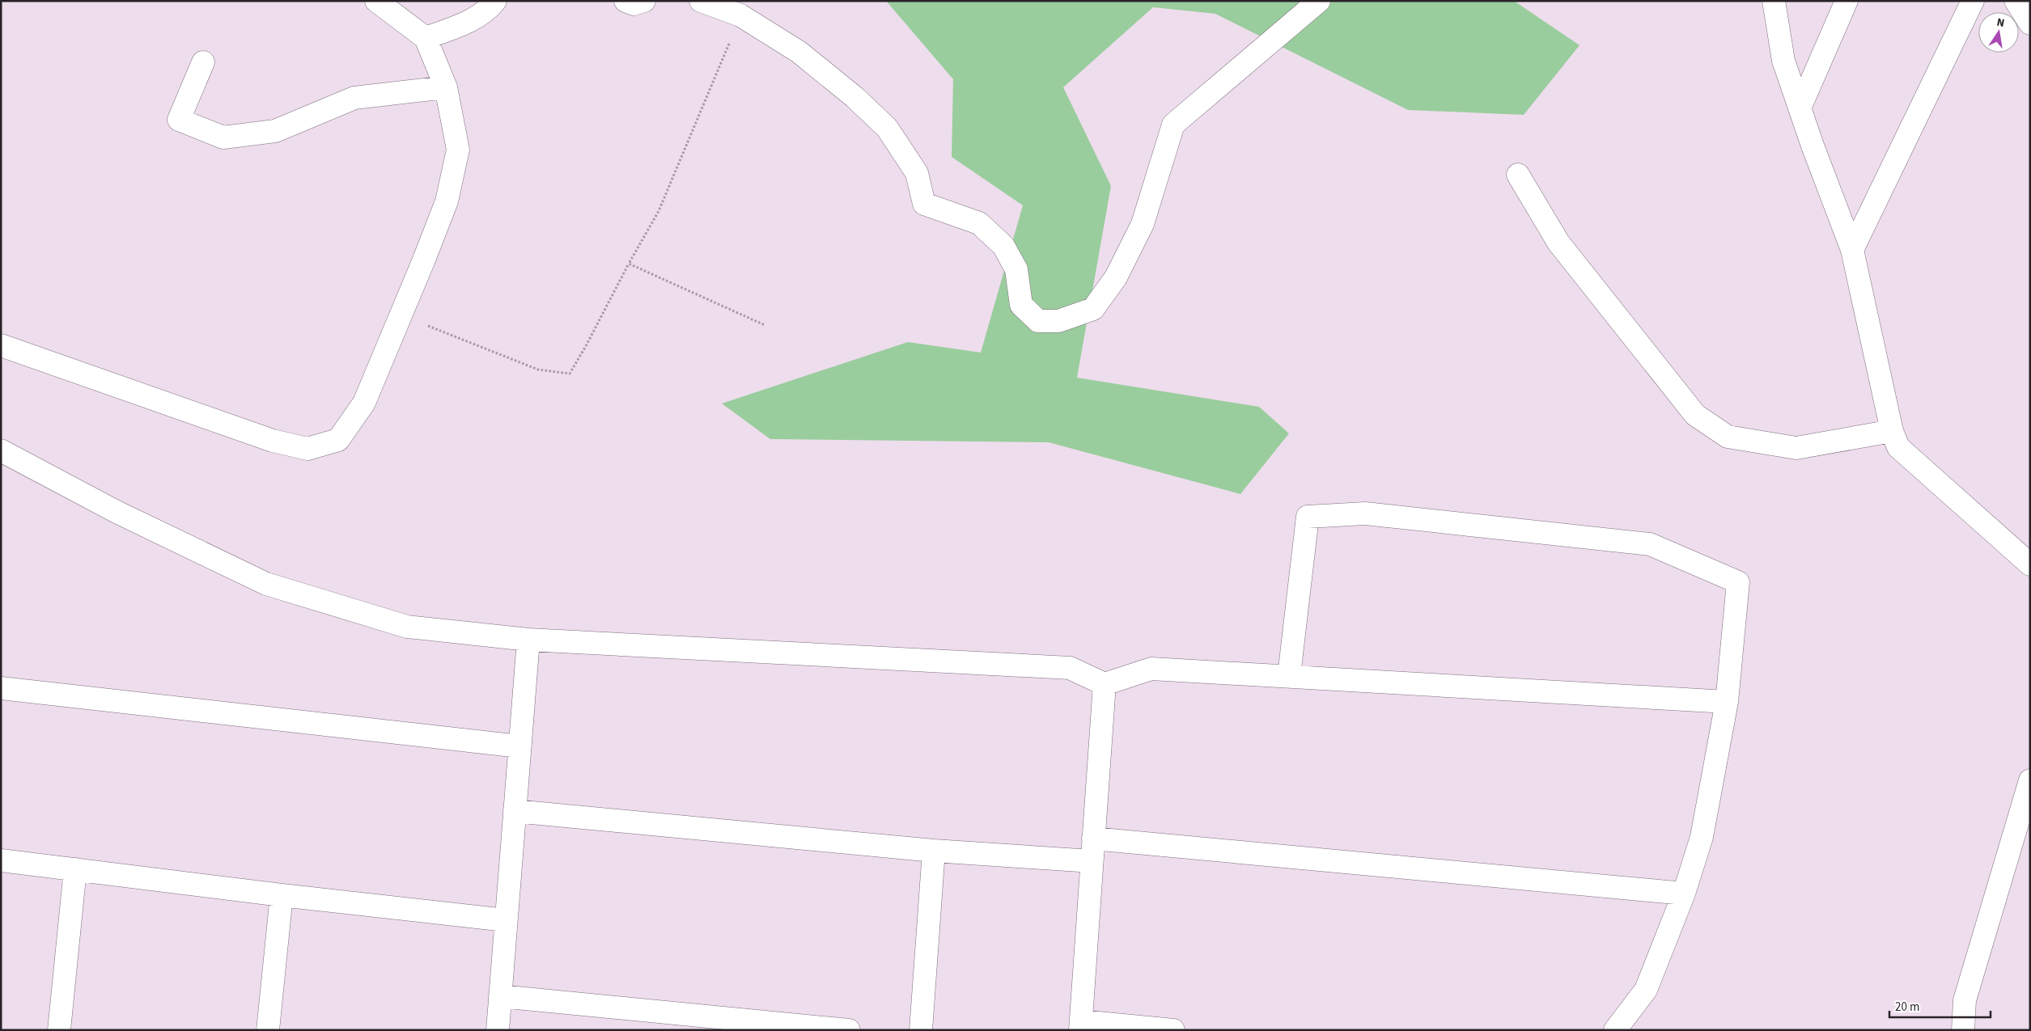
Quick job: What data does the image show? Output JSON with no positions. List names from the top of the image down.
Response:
{
  "scale_bar": "20 m",
  "north": "top"
}
